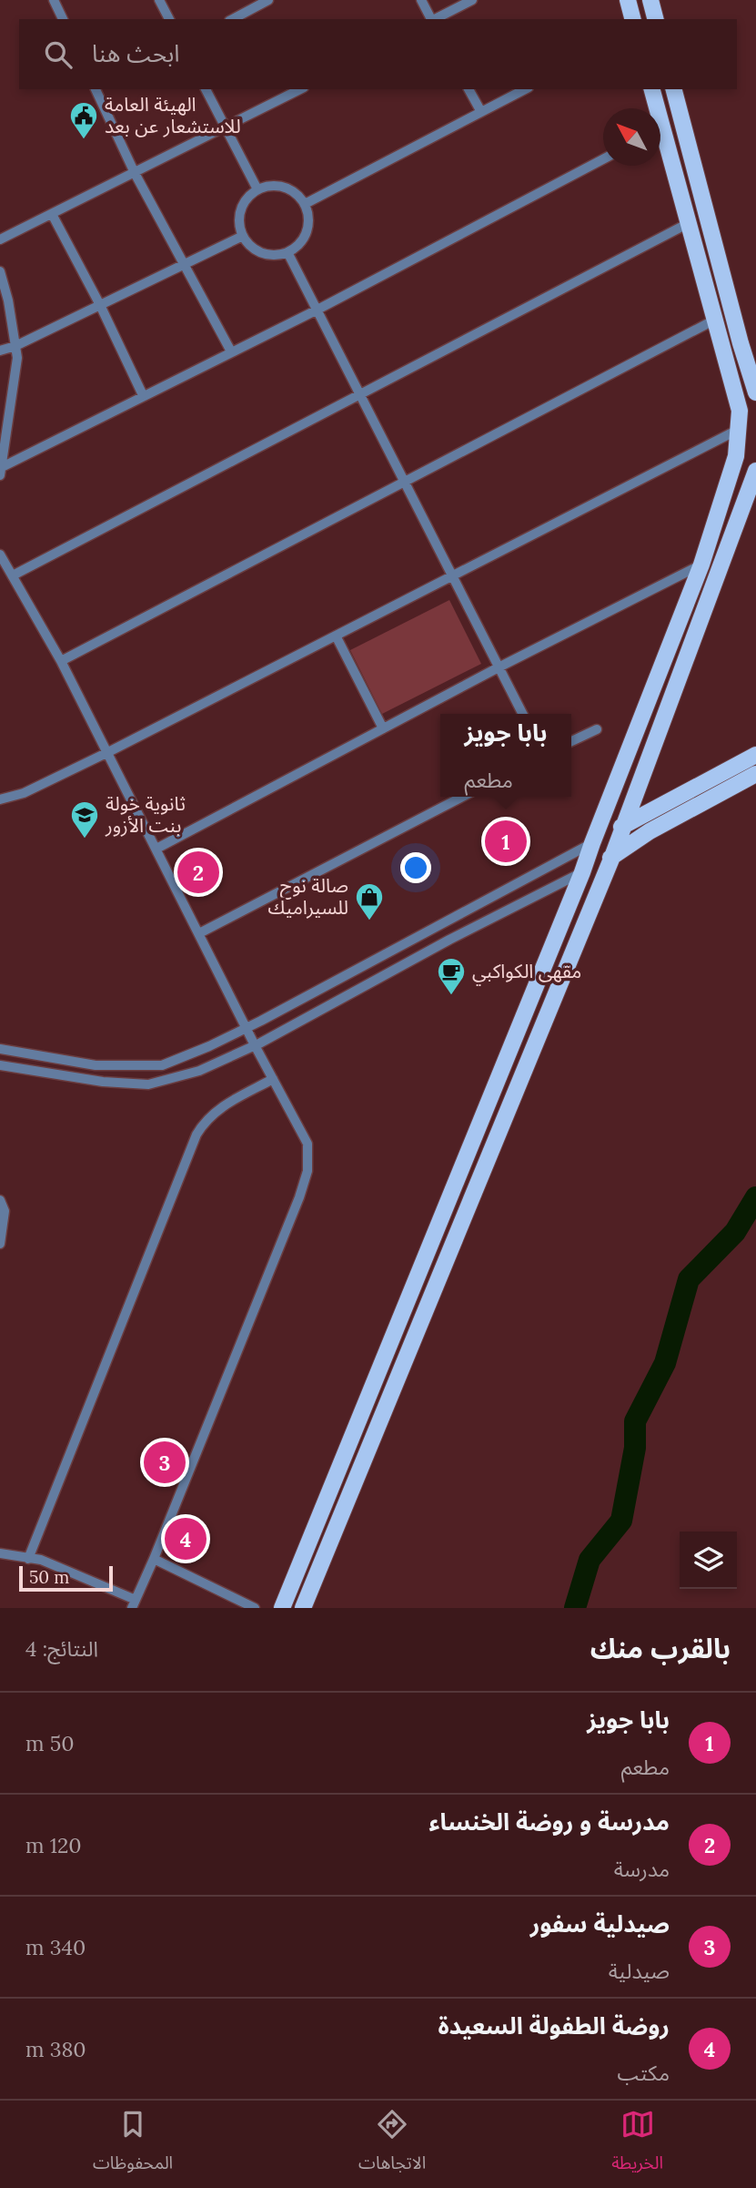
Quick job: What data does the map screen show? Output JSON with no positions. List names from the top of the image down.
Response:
{
  "places": {
    "public building": ["الهيئة العامة للاستشعار عن بعد"],
    "school or university": ["ثانوية خولة بنت الأزور"],
    "shop": ["صالة نوح للسيراميك"],
    "cafe": ["مقهى الكواكبي"]
  },
  "scale_bar": "50 m",
  "north": "top left",
  "page": {
    "search": "ابحث هنا",
    "popup": ["بابا جويز", "مطعم"],
    "pins": [
      "1",
      "2",
      "3",
      "4"
    ],
    "scale": "50 m",
    "heading": ["بالقرب منك", "النتائج: 4"],
    "list": [
      {
        "mark": "1",
        "name": "بابا جويز",
        "note": "مطعم",
        "value": "50 m"
      },
      {
        "mark": "2",
        "name": "مدرسة و روضة الخنساء",
        "note": "مدرسة",
        "value": "120 m"
      },
      {
        "mark": "3",
        "name": "صيدلية سفور",
        "note": "صيدلية",
        "value": "340 m"
      },
      {
        "mark": "4",
        "name": "روضة الطفولة السعيدة",
        "note": "مكتب",
        "value": "380 m"
      }
    ],
    "nav": ["الخريطة", "الاتجاهات", "المحفوظات"]
  }
}
